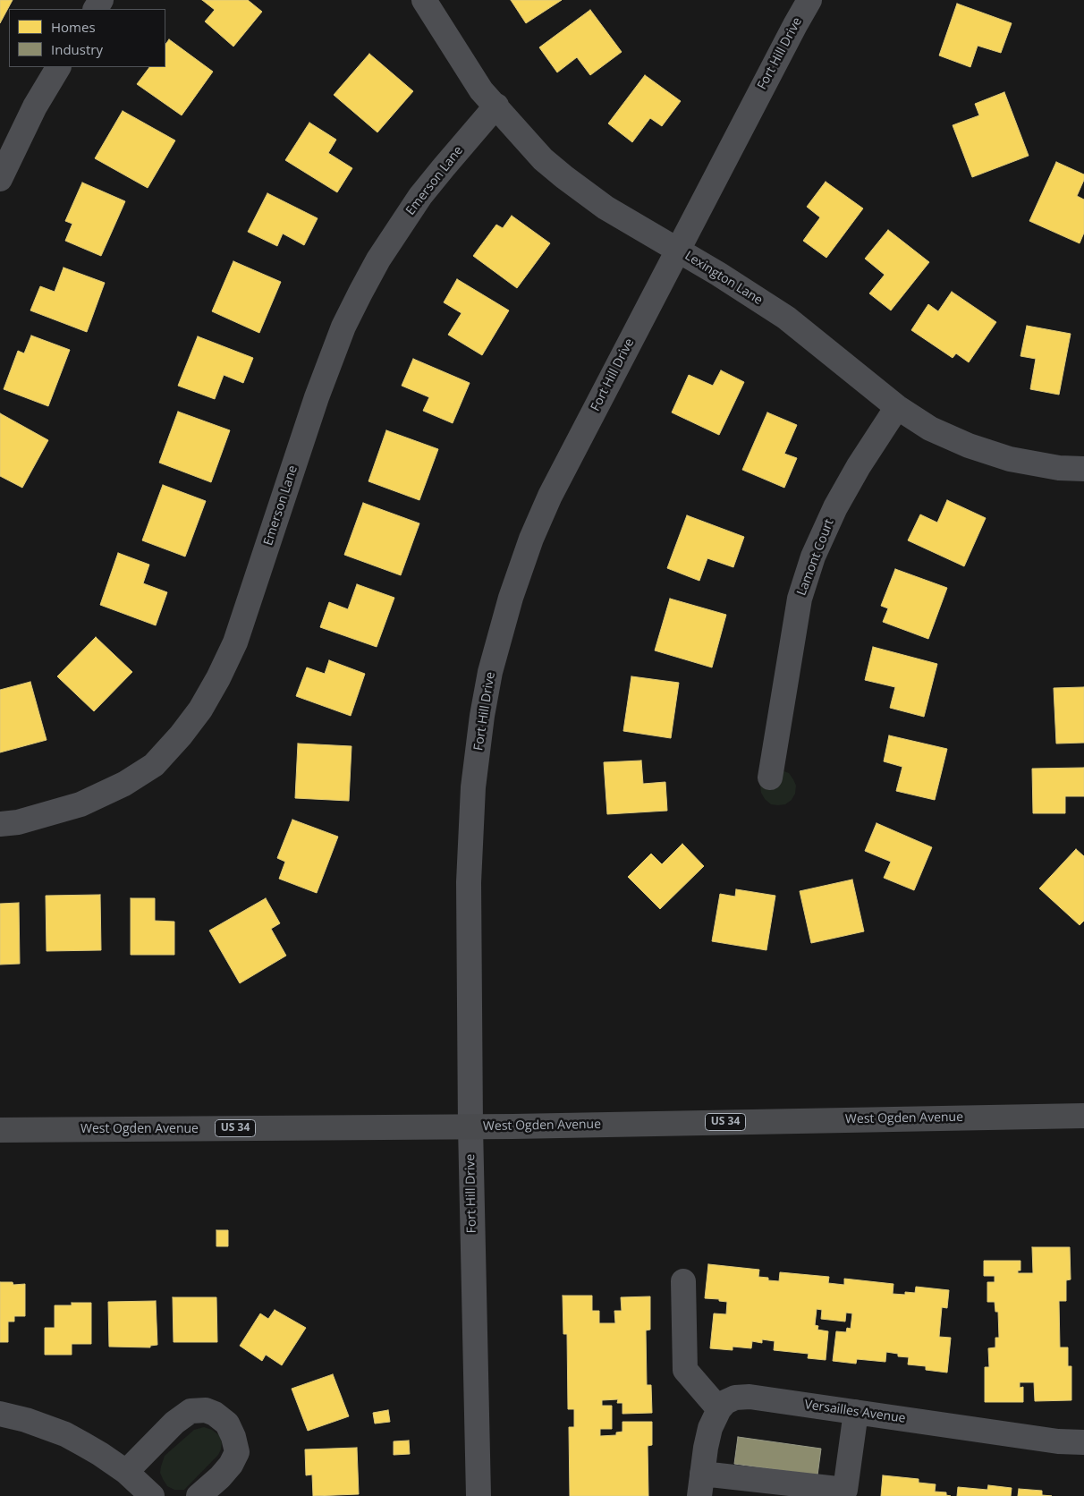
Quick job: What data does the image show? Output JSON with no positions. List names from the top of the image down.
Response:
{
  "streets": {
    "main road": ["West Ogden Avenue", "US 34"],
    "street": [
      "Fort Hill Drive",
      "Emerson Lane",
      "Lexington Lane",
      "Lamont Court",
      "Versailles Avenue"
    ]
  },
  "crossings": [
    ["Fort Hill Drive", "Lexington Lane"],
    ["Fort Hill Drive", "West Ogden Avenue"],
    ["Emerson Lane", "Lexington Lane"],
    ["Lexington Lane", "Lamont Court"]
  ],
  "legend": ["Homes", "Industry"]
}
